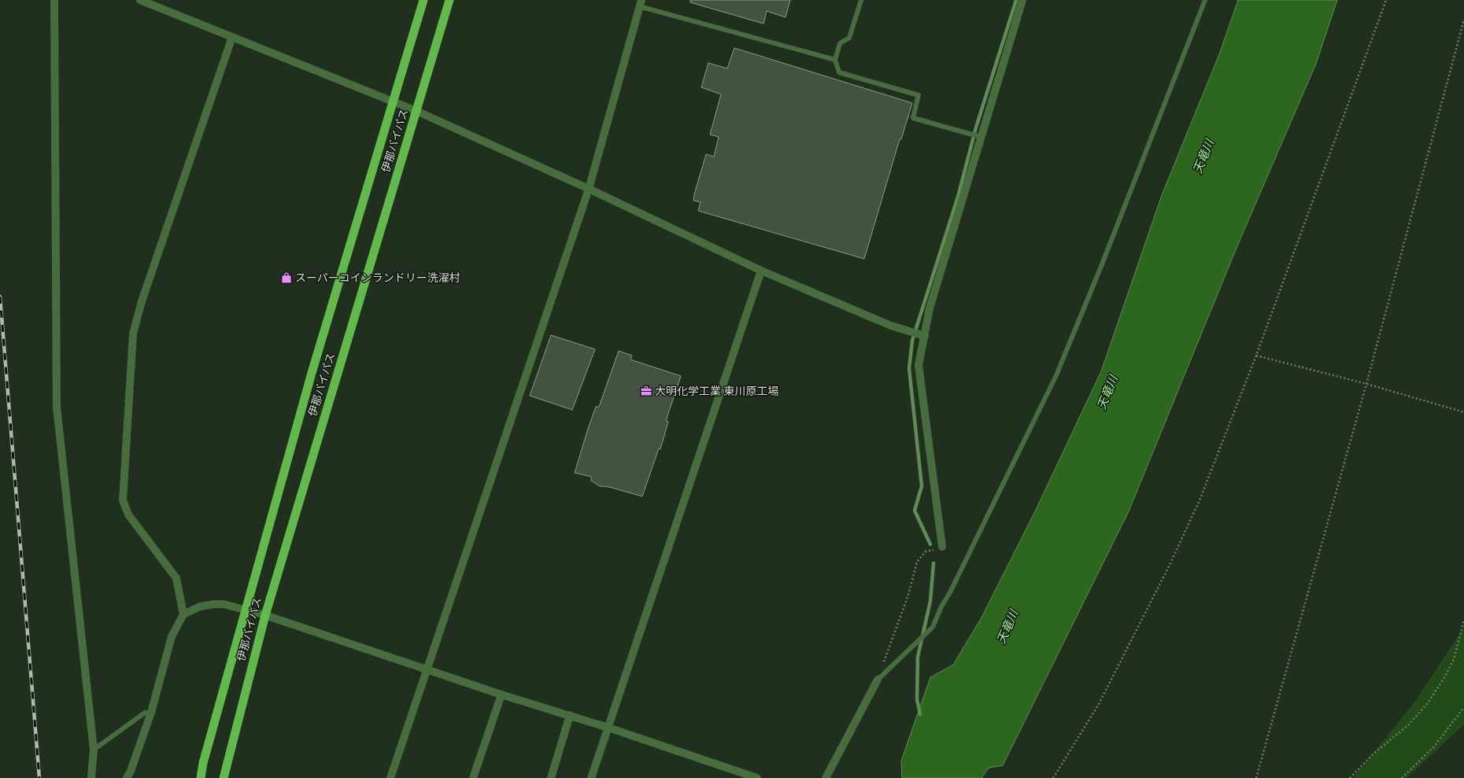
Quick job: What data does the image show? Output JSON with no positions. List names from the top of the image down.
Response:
{
  "streets": {
    "highway": ["伊那バイパス"]
  },
  "water": ["天竜川"],
  "places": {
    "shop": ["スーパーコインランドリー洗濯村"],
    "office": ["大明化学工業 東川原工場"]
  }
}
